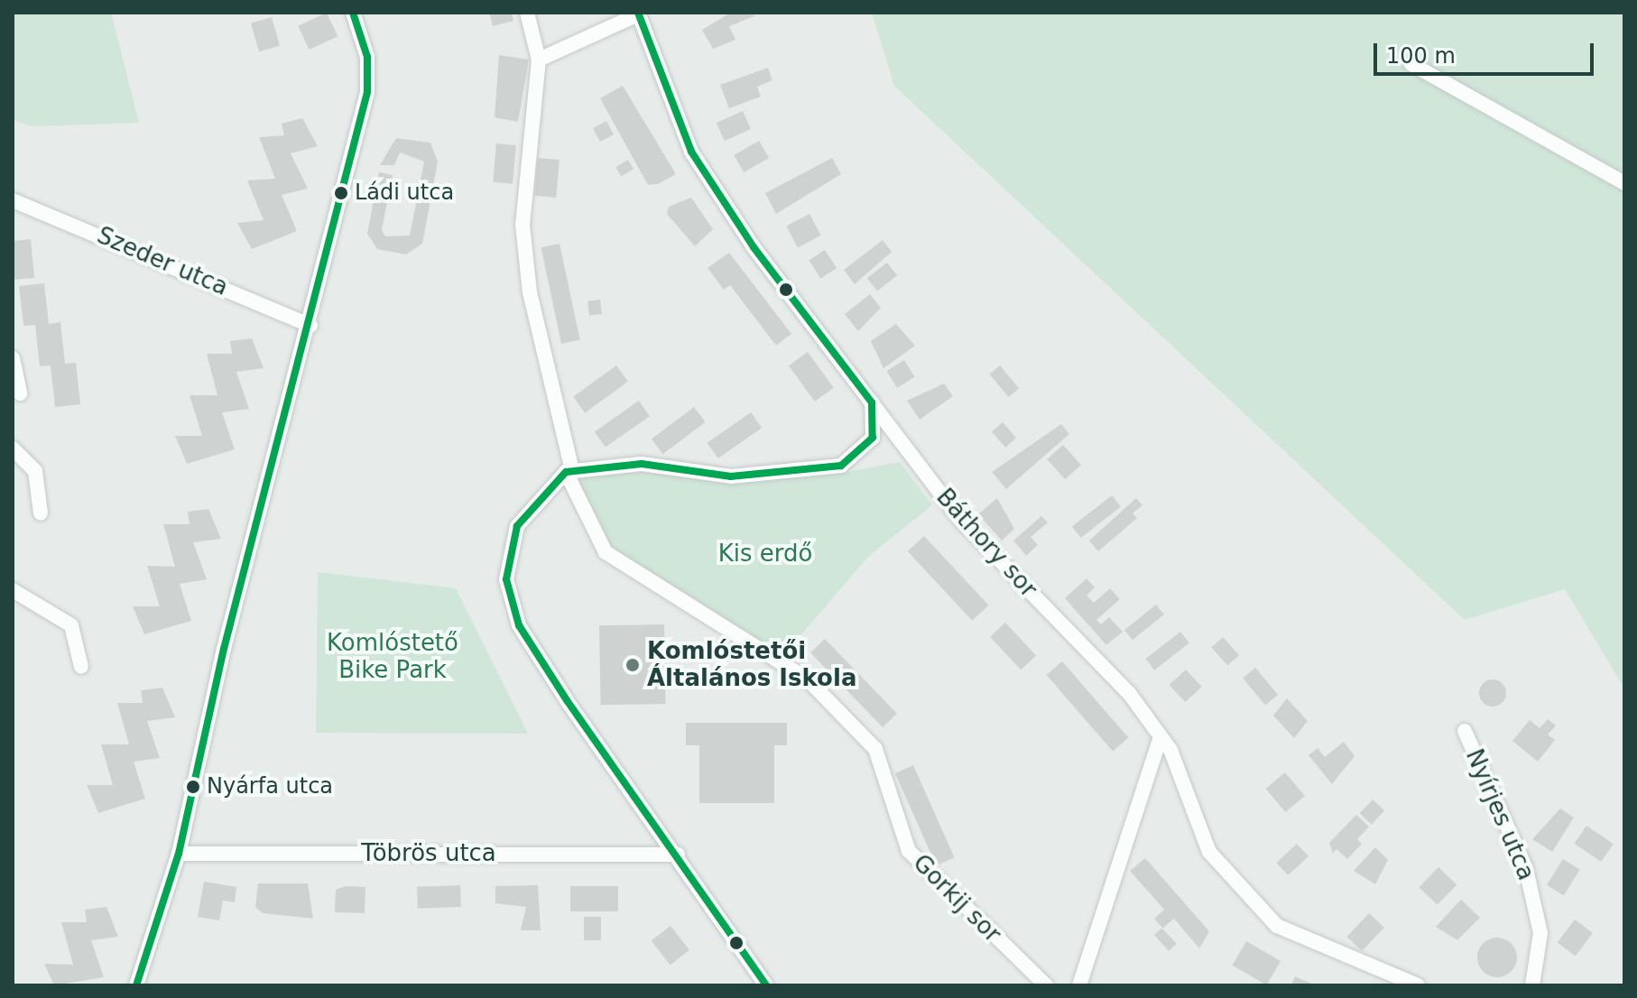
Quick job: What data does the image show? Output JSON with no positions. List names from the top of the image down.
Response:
{
  "streets": {
    "street": [
      "Szeder utca",
      "Báthory sor",
      "Nyírjes utca",
      "Töbrös utca",
      "Gorkij sor"
    ]
  },
  "parks": ["Kis erdő", "Komlóstető Bike Park"],
  "places": ["Ládi utca", "Komlóstetői Általános Iskola", "Nyárfa utca"],
  "scale_bar": "100 m"
}
